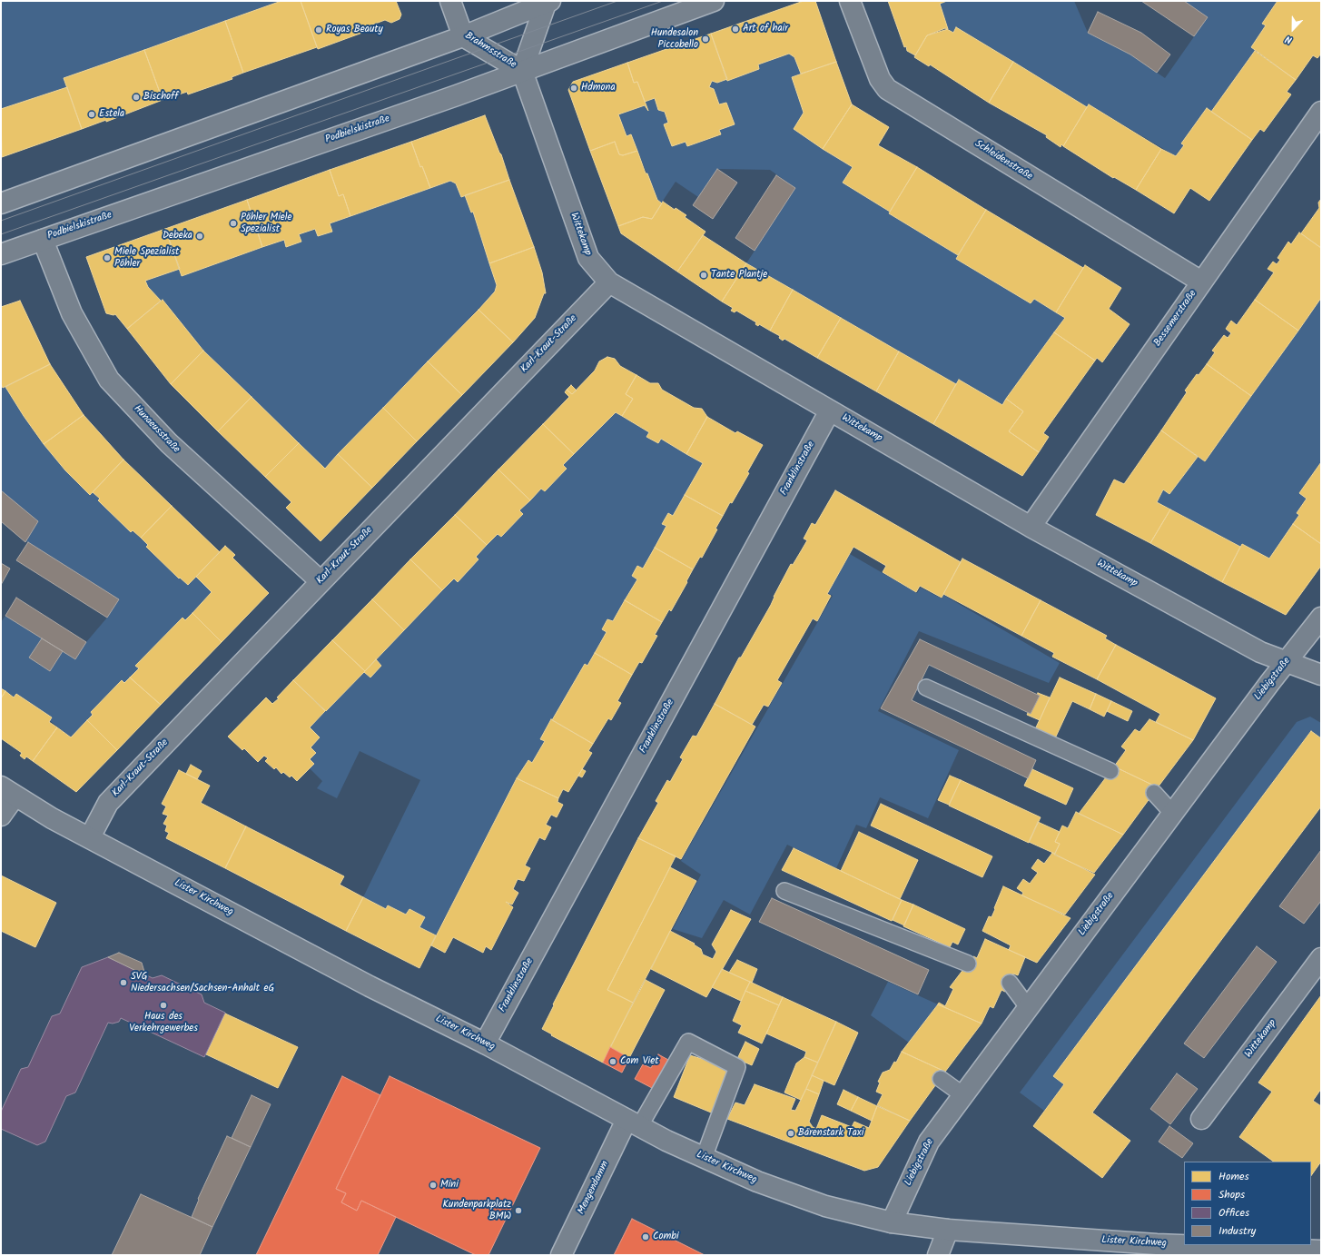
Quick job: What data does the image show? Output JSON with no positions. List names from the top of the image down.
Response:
{
  "streets": {
    "street": [
      "Brahmsstraße",
      "Podbielskistraße",
      "Schleidenstraße",
      "Wittekamp",
      "Bessemerstraße",
      "Karl-Kraut-Straße",
      "Hunaeusstraße",
      "Franklinstraße",
      "Liebigstraße",
      "Lister Kirchweg",
      "Mengendamm"
    ]
  },
  "crossings": [
    ["Brahmsstraße", "Podbielskistraße"],
    ["Brahmsstraße", "Wittekamp"],
    ["Podbielskistraße", "Wittekamp"],
    ["Podbielskistraße", "Hunaeusstraße"],
    ["Schleidenstraße", "Bessemerstraße"],
    ["Wittekamp", "Bessemerstraße"],
    ["Wittekamp", "Karl-Kraut-Straße"],
    ["Wittekamp", "Franklinstraße"],
    ["Wittekamp", "Liebigstraße"],
    ["Karl-Kraut-Straße", "Hunaeusstraße"],
    ["Karl-Kraut-Straße", "Lister Kirchweg"],
    ["Franklinstraße", "Lister Kirchweg"],
    ["Liebigstraße", "Lister Kirchweg"],
    ["Lister Kirchweg", "Mengendamm"]
  ],
  "places": [
    "Art of hair",
    "Royas Beauty",
    "Hundesalon Piccobello",
    "Hdmona",
    "Bischoff",
    "Estela",
    "Pöhler Miele Spezialist",
    "Debeka",
    "Miele Spezialist Pöhler",
    "Tante Plantje",
    "SVG Niedersachsen/Sachsen-Anhalt eG",
    "Haus des Verkehrgewerbes",
    "Com Viet",
    "Bärenstark Taxi",
    "Mini",
    "Kundenparkplatz BMW",
    "Combi"
  ],
  "legend": [
    "Homes",
    "Shops",
    "Offices",
    "Industry"
  ],
  "north": "bottom"
}
